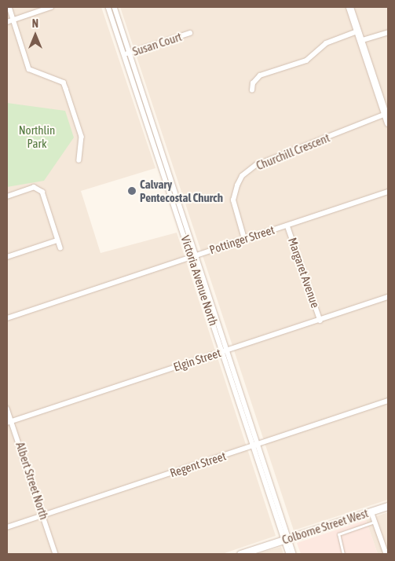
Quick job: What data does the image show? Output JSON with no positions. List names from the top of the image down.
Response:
{
  "streets": {
    "main road": ["Colborne Street West"],
    "street": [
      "Susan Court",
      "Churchill Crescent",
      "Pottinger Street",
      "Margaret Avenue",
      "Victoria Avenue North",
      "Elgin Street",
      "Regent Street",
      "Albert Street North"
    ]
  },
  "crossings": [
    ["Susan Court", "Victoria Avenue North"],
    ["Churchill Crescent", "Pottinger Street"],
    ["Pottinger Street", "Margaret Avenue"],
    ["Pottinger Street", "Victoria Avenue North"],
    ["Margaret Avenue", "Elgin Street"],
    ["Victoria Avenue North", "Elgin Street"],
    ["Victoria Avenue North", "Regent Street"],
    ["Victoria Avenue North", "Colborne Street West"],
    ["Elgin Street", "Albert Street North"],
    ["Regent Street", "Albert Street North"]
  ],
  "parks": ["Northlin Park"],
  "places": ["Calvary Pentecostal Church"],
  "north": "top"
}
